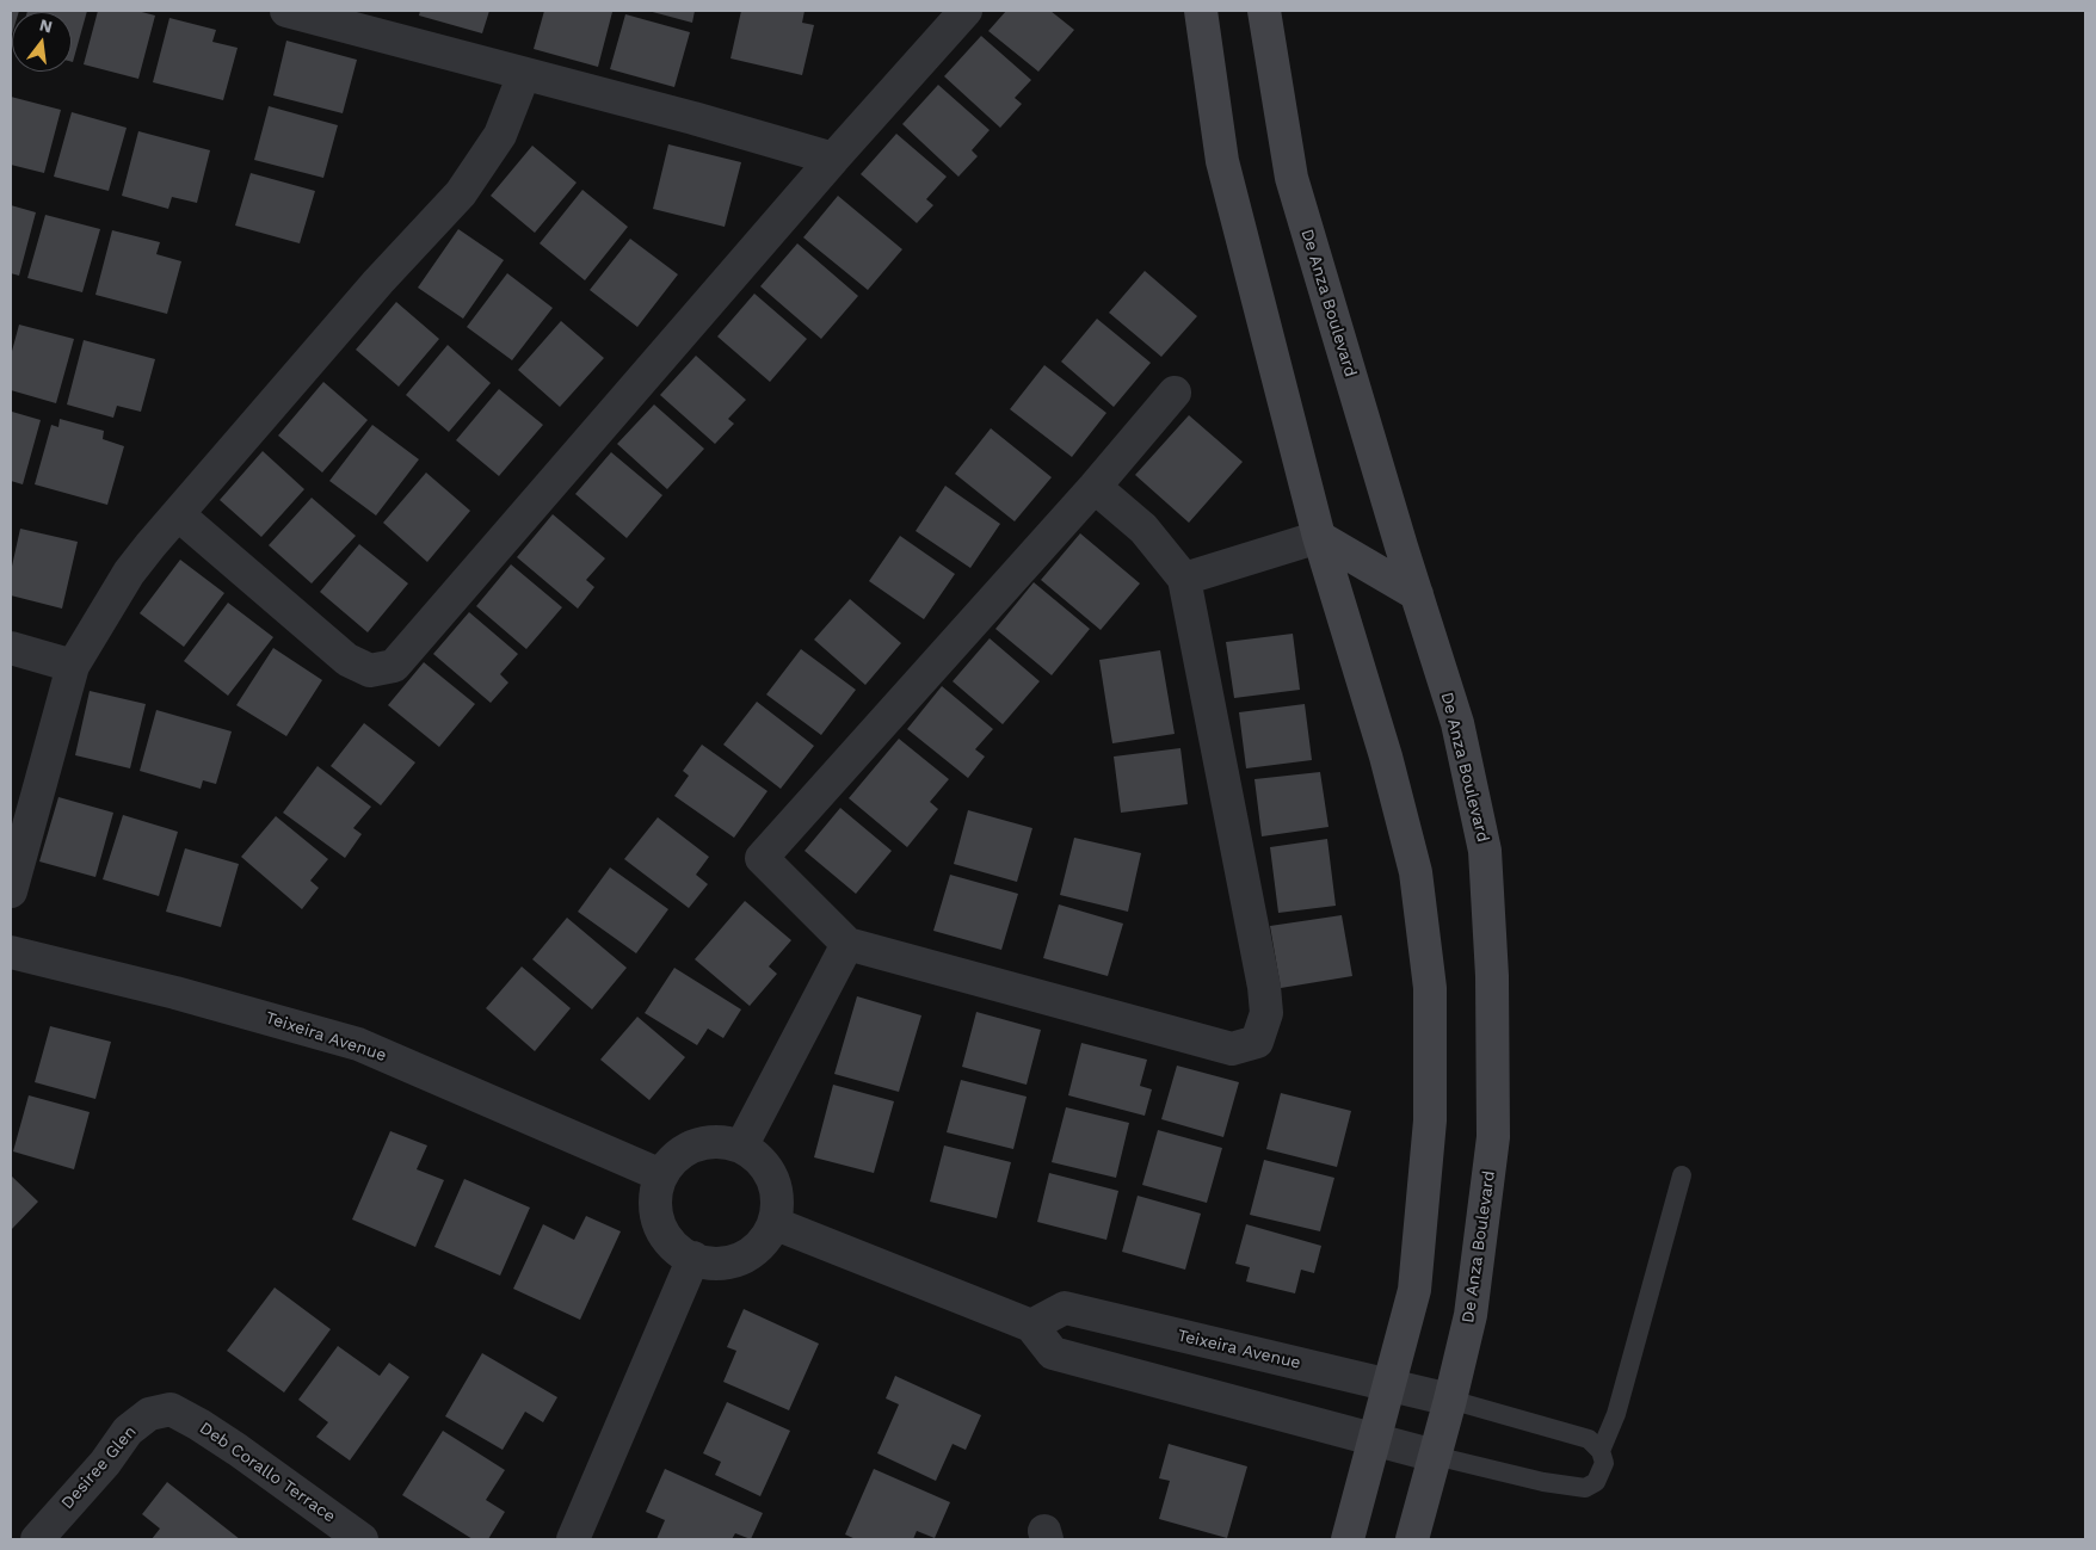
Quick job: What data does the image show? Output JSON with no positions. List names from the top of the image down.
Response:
{
  "streets": {
    "street": [
      "De Anza Boulevard",
      "Teixeira Avenue",
      "Desiree Glen",
      "Deb Corallo Terrace"
    ]
  },
  "crossings": [
    ["De Anza Boulevard", "Teixeira Avenue"],
    ["Desiree Glen", "Deb Corallo Terrace"]
  ],
  "north": "top"
}
